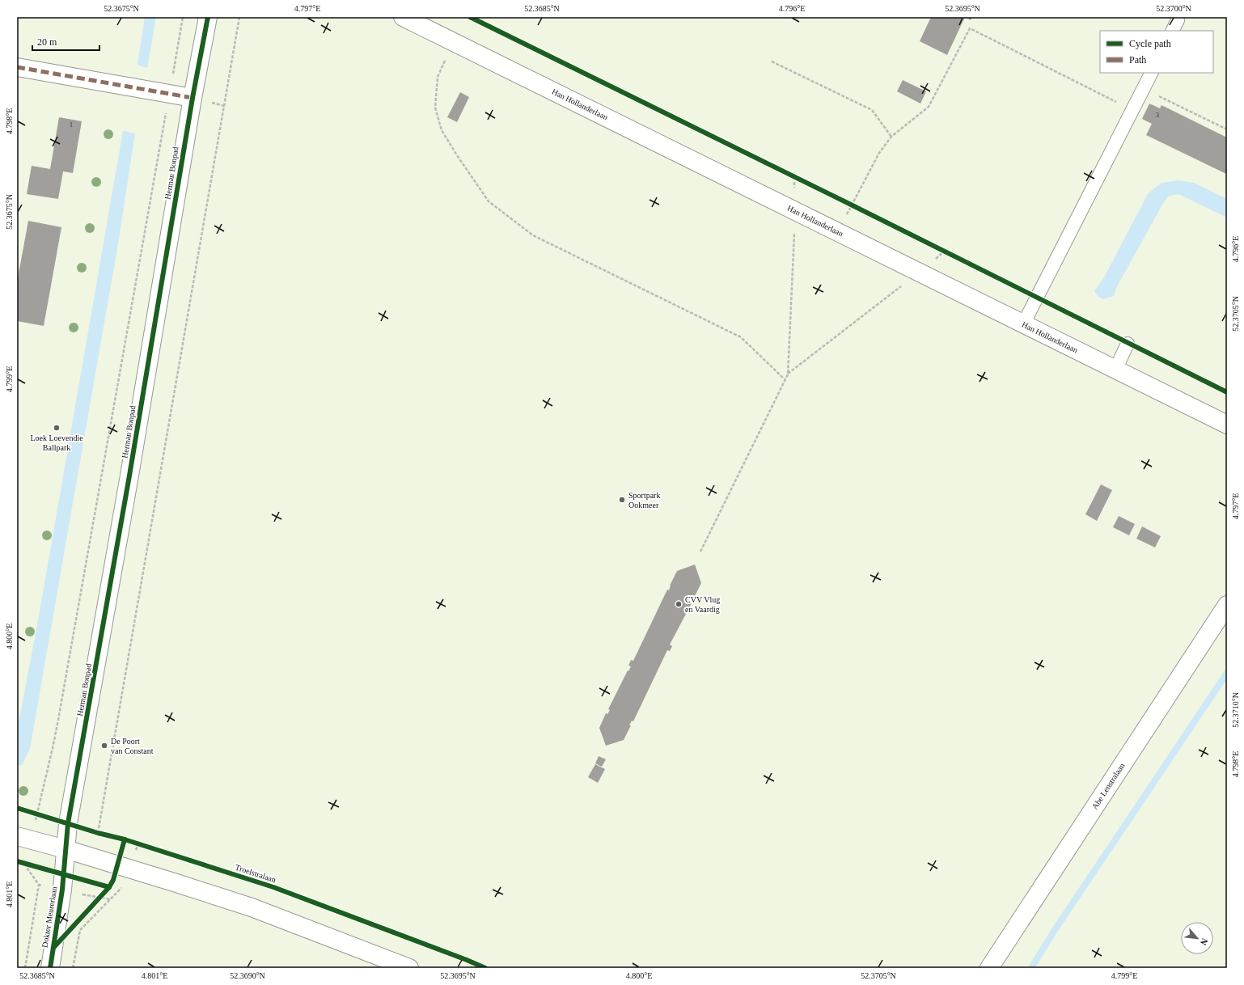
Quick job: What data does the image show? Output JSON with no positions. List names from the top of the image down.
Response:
{
  "streets": {
    "street": [
      "Han Hollanderlaan",
      "Herman Bonpad",
      "Abe Lenstralaan",
      "Dokter Meurerlaan"
    ],
    "cycle path": ["Troelstralaan"]
  },
  "crossings": [
    ["Herman Bonpad", "Dokter Meurerlaan"]
  ],
  "places": [
    "Loek Loevendie Ballpark",
    "Sportpark Ookmeer",
    "CVV Vlug en Vaardig",
    "De Poort van Constant"
  ],
  "house_numbers": ["3", "1"],
  "legend": ["Cycle path", "Path"],
  "scale_bar": "20 m",
  "north": "bottom right",
  "coordinates": [
    "52.3675°N",
    "4.797°E",
    "52.3685°N",
    "4.796°E",
    "52.3695°N",
    "52.3700°N",
    "4.798°E",
    "52.3705°N",
    "4.799°E",
    "4.800°E",
    "52.3710°N",
    "4.801°E",
    "52.3690°N"
  ]
}
